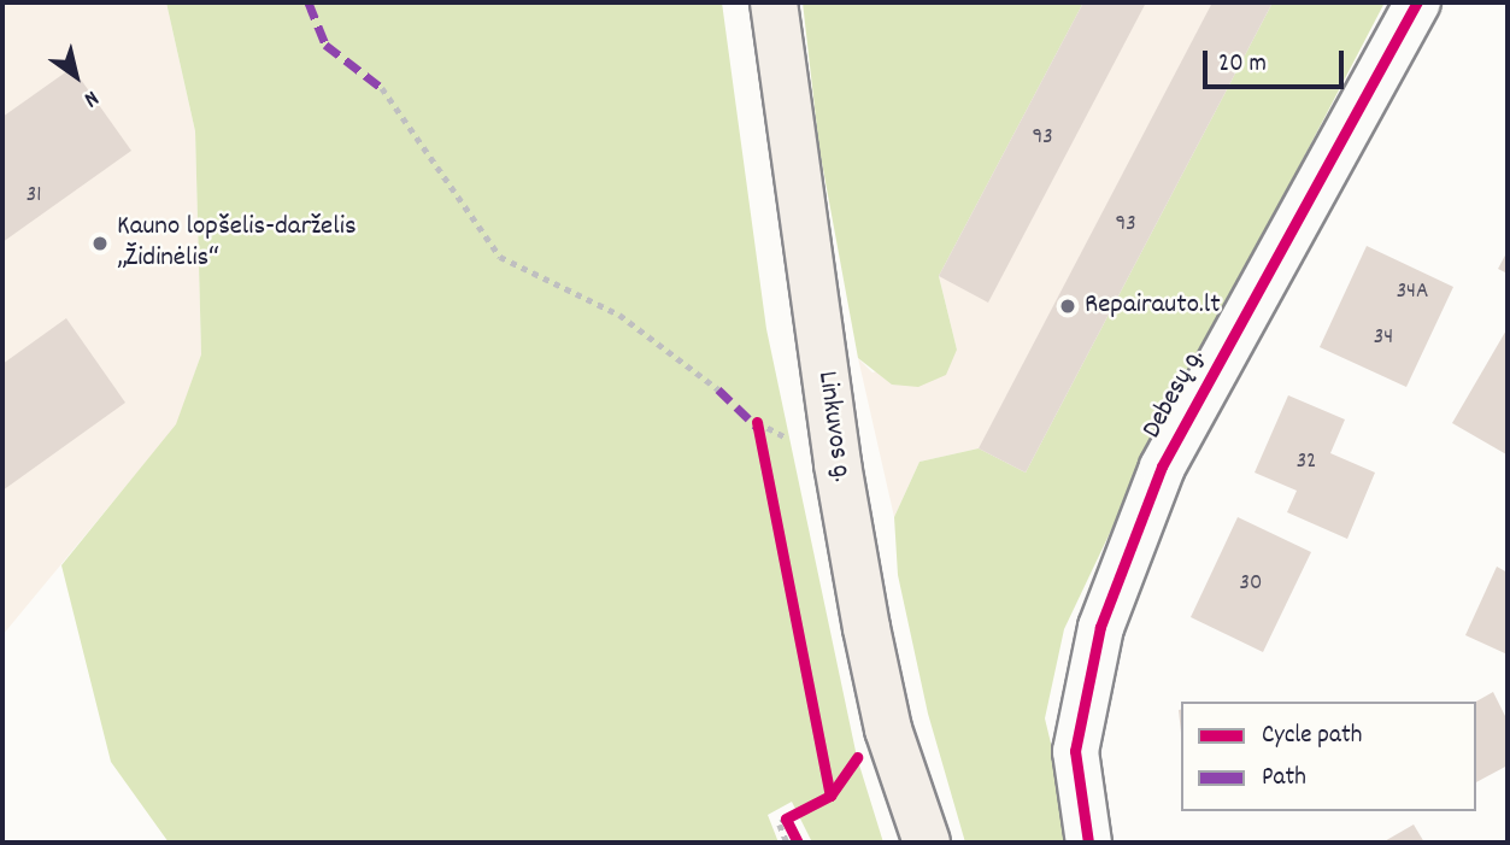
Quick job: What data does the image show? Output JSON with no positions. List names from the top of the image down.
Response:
{
  "streets": {
    "main road": ["Linkuvos g."],
    "street": ["Debesų g."]
  },
  "places": ["Kauno lopšelis-darželis „Židinėlis“", "Repairauto.lt"],
  "house_numbers": [
    "93",
    "31",
    "93",
    "34A",
    "34",
    "32",
    "30"
  ],
  "legend": ["Cycle path", "Path"],
  "scale_bar": "20 m",
  "north": "bottom right"
}
